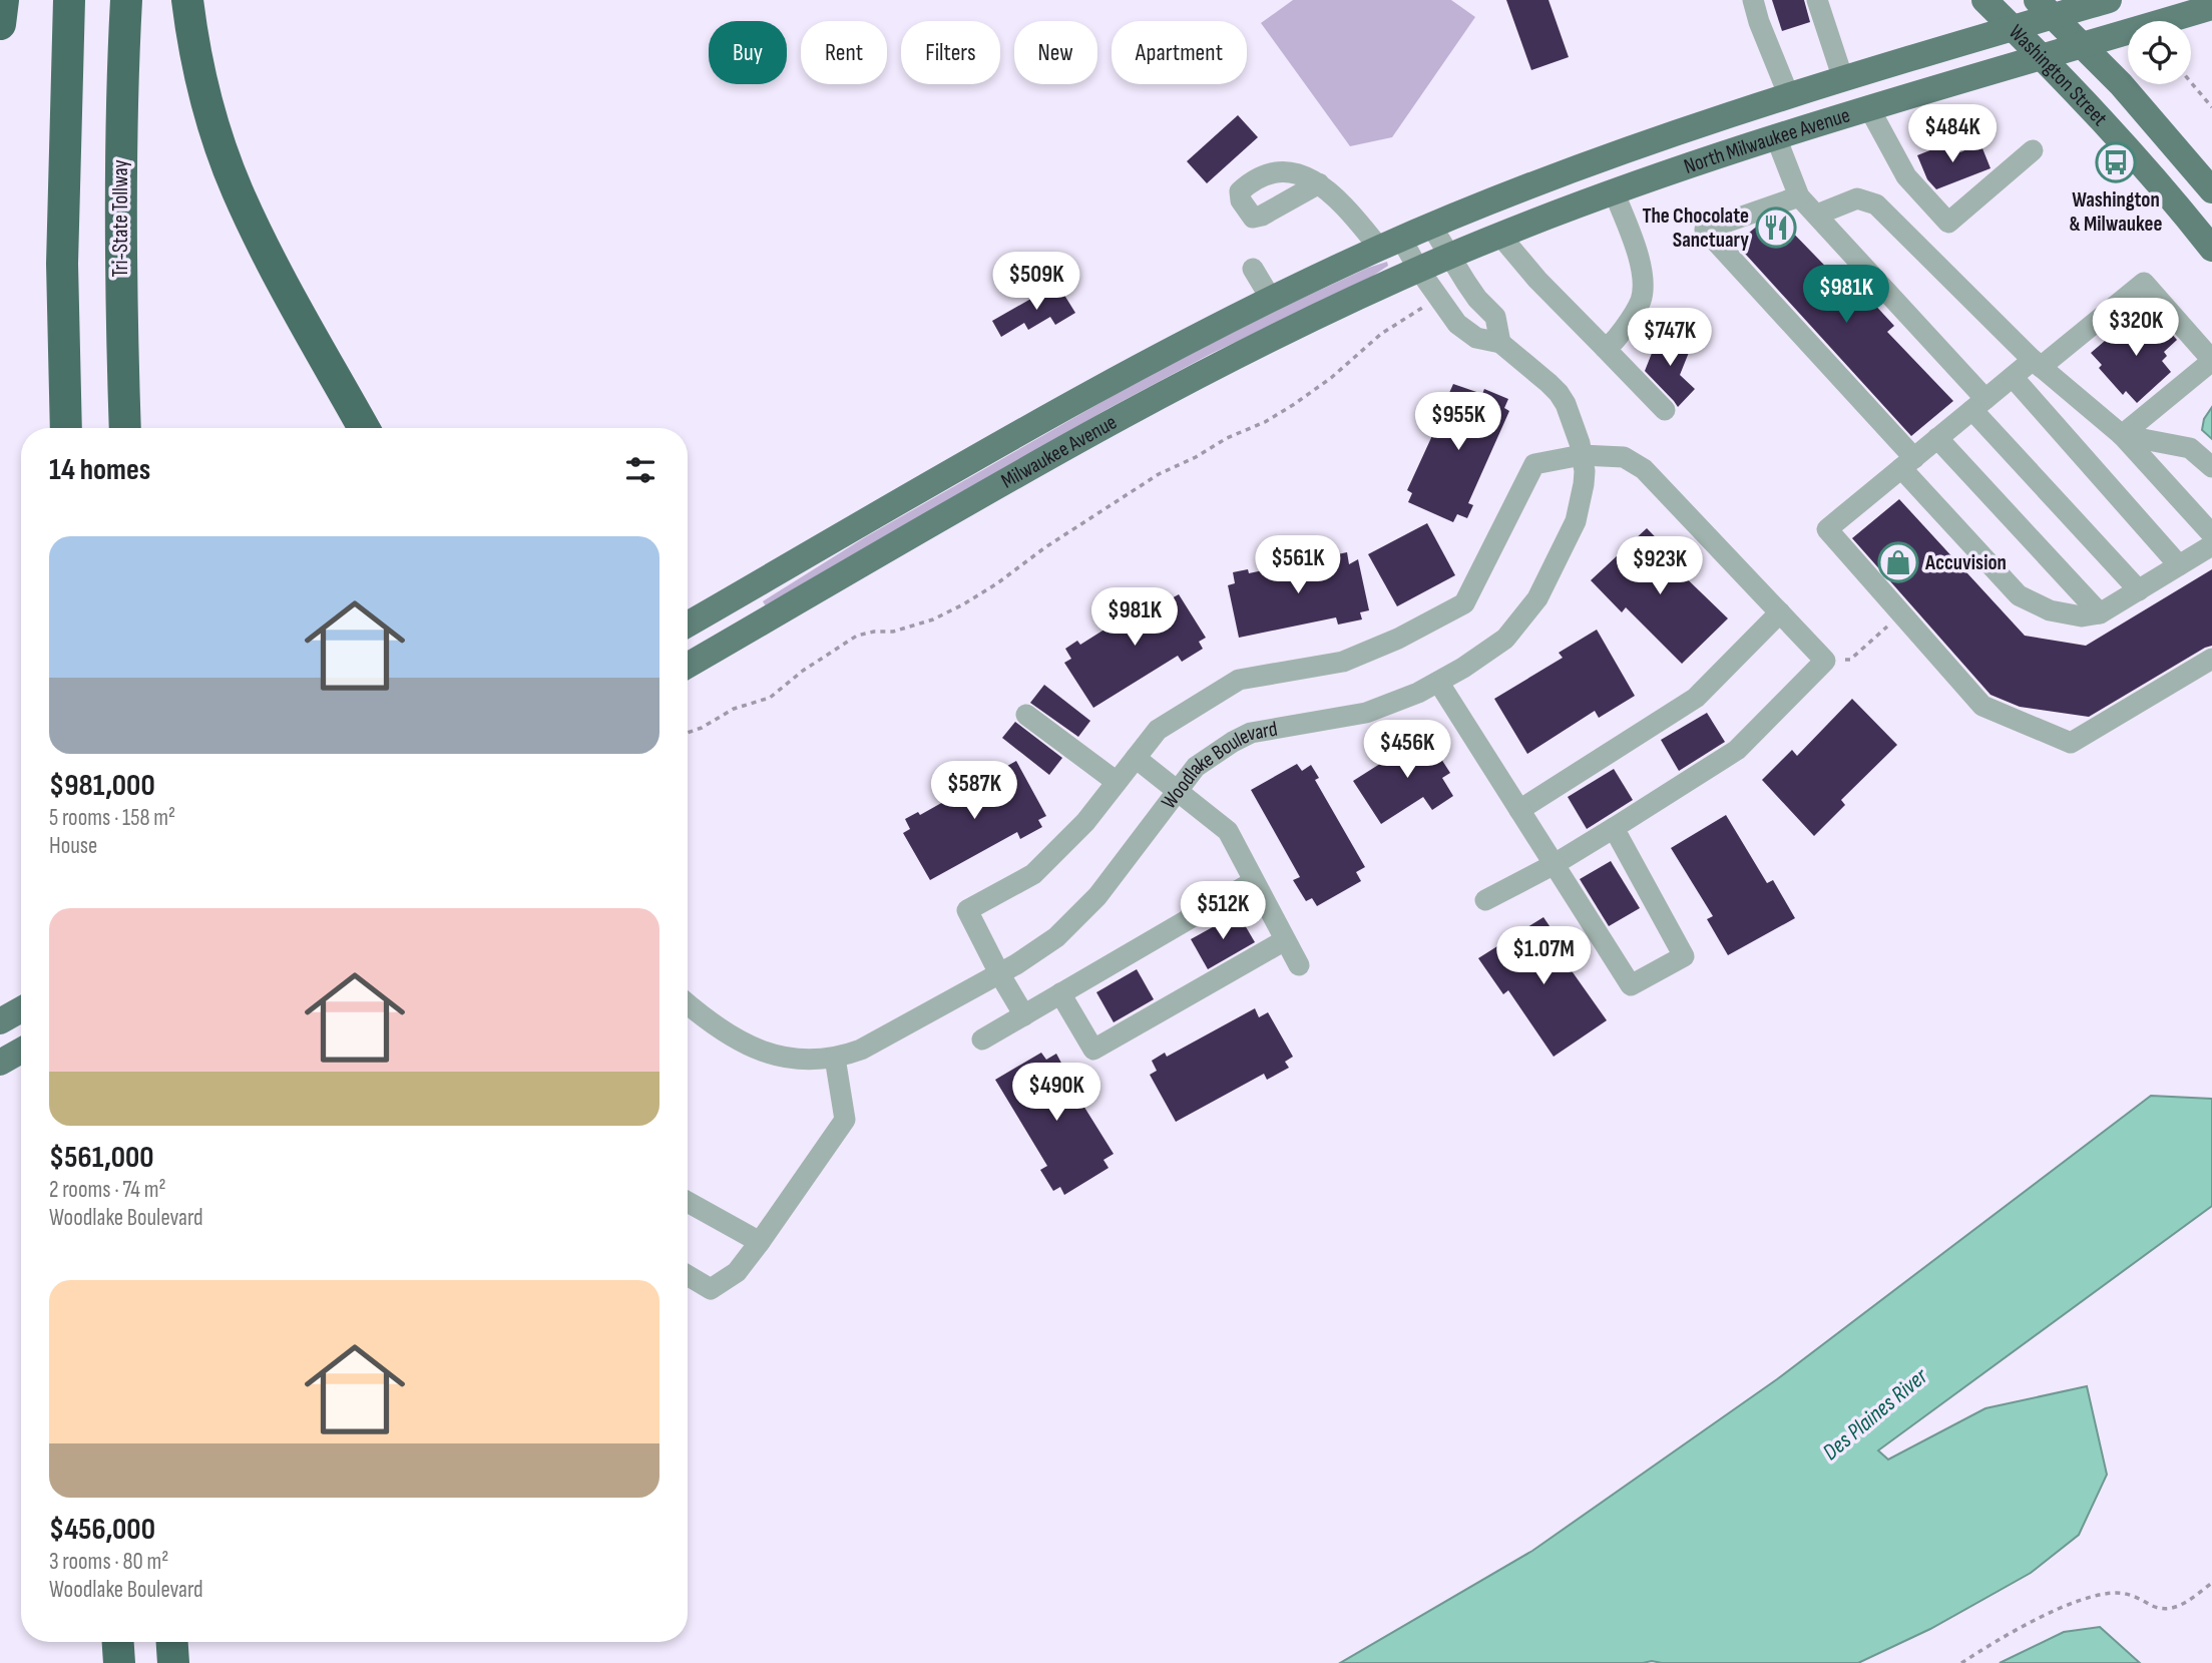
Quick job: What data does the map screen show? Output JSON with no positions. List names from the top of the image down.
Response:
{
  "streets": {
    "highway": ["Tri-State Tollway"],
    "main road": ["Washington Street", "North Milwaukee Avenue", "Milwaukee Avenue"],
    "street": ["Woodlake Boulevard"]
  },
  "crossings": [
    ["Washington Street", "North Milwaukee Avenue"],
    ["North Milwaukee Avenue", "Milwaukee Avenue"],
    ["North Milwaukee Avenue", "Woodlake Boulevard"],
    ["Milwaukee Avenue", "Woodlake Boulevard"]
  ],
  "water": ["Des Plaines River"],
  "places": {
    "bus stop": ["Washington & Milwaukee"],
    "restaurant": ["The Chocolate Sanctuary"],
    "shop": ["Accuvision"]
  },
  "page": {
    "chip": [
      "Buy",
      "Rent",
      "Filters",
      "New",
      "Apartment"
    ],
    "price": [
      "$484K",
      "$509K",
      "$981K",
      "$320K",
      "$747K",
      "$955K",
      "$561K",
      "$923K",
      "$981K",
      "$456K",
      "$587K",
      "$512K",
      "$1.07M",
      "$490K"
    ],
    "heading": "14 homes",
    "list": [
      {
        "name": "$981,000",
        "note": "5 rooms · 158 m² · House"
      },
      {
        "name": "$561,000",
        "note": "2 rooms · 74 m² · Woodlake Boulevard"
      },
      {
        "name": "$456,000",
        "note": "3 rooms · 80 m² · Woodlake Boulevard"
      }
    ]
  }
}
